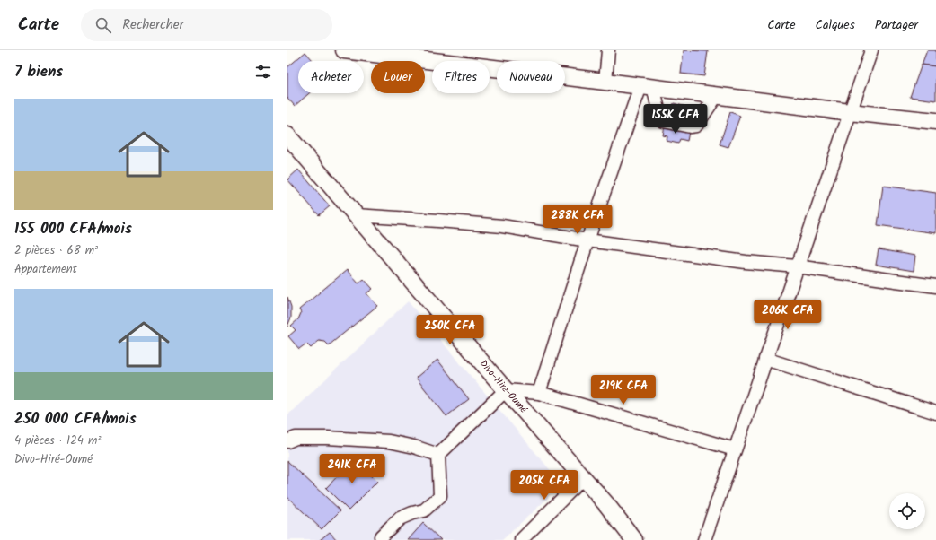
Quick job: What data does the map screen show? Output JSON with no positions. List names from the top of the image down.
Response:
{
  "streets": {
    "main road": ["Divo-Hiré-Oumé"]
  },
  "page": {
    "header": "Carte",
    "search": "Rechercher",
    "nav": ["Carte", "Calques", "Partager"],
    "heading": "7 biens",
    "chip": [
      "Acheter",
      "Louer",
      "Filtres",
      "Nouveau"
    ],
    "list": [
      {
        "name": "155 000 CFA/mois",
        "note": "2 pièces · 68 m² · Appartement"
      },
      {
        "name": "250 000 CFA/mois",
        "note": "4 pièces · 124 m² · Divo-Hiré-Oumé"
      }
    ],
    "price": [
      "155K CFA",
      "288K CFA",
      "206K CFA",
      "250K CFA",
      "219K CFA",
      "241K CFA",
      "205K CFA"
    ]
  }
}
